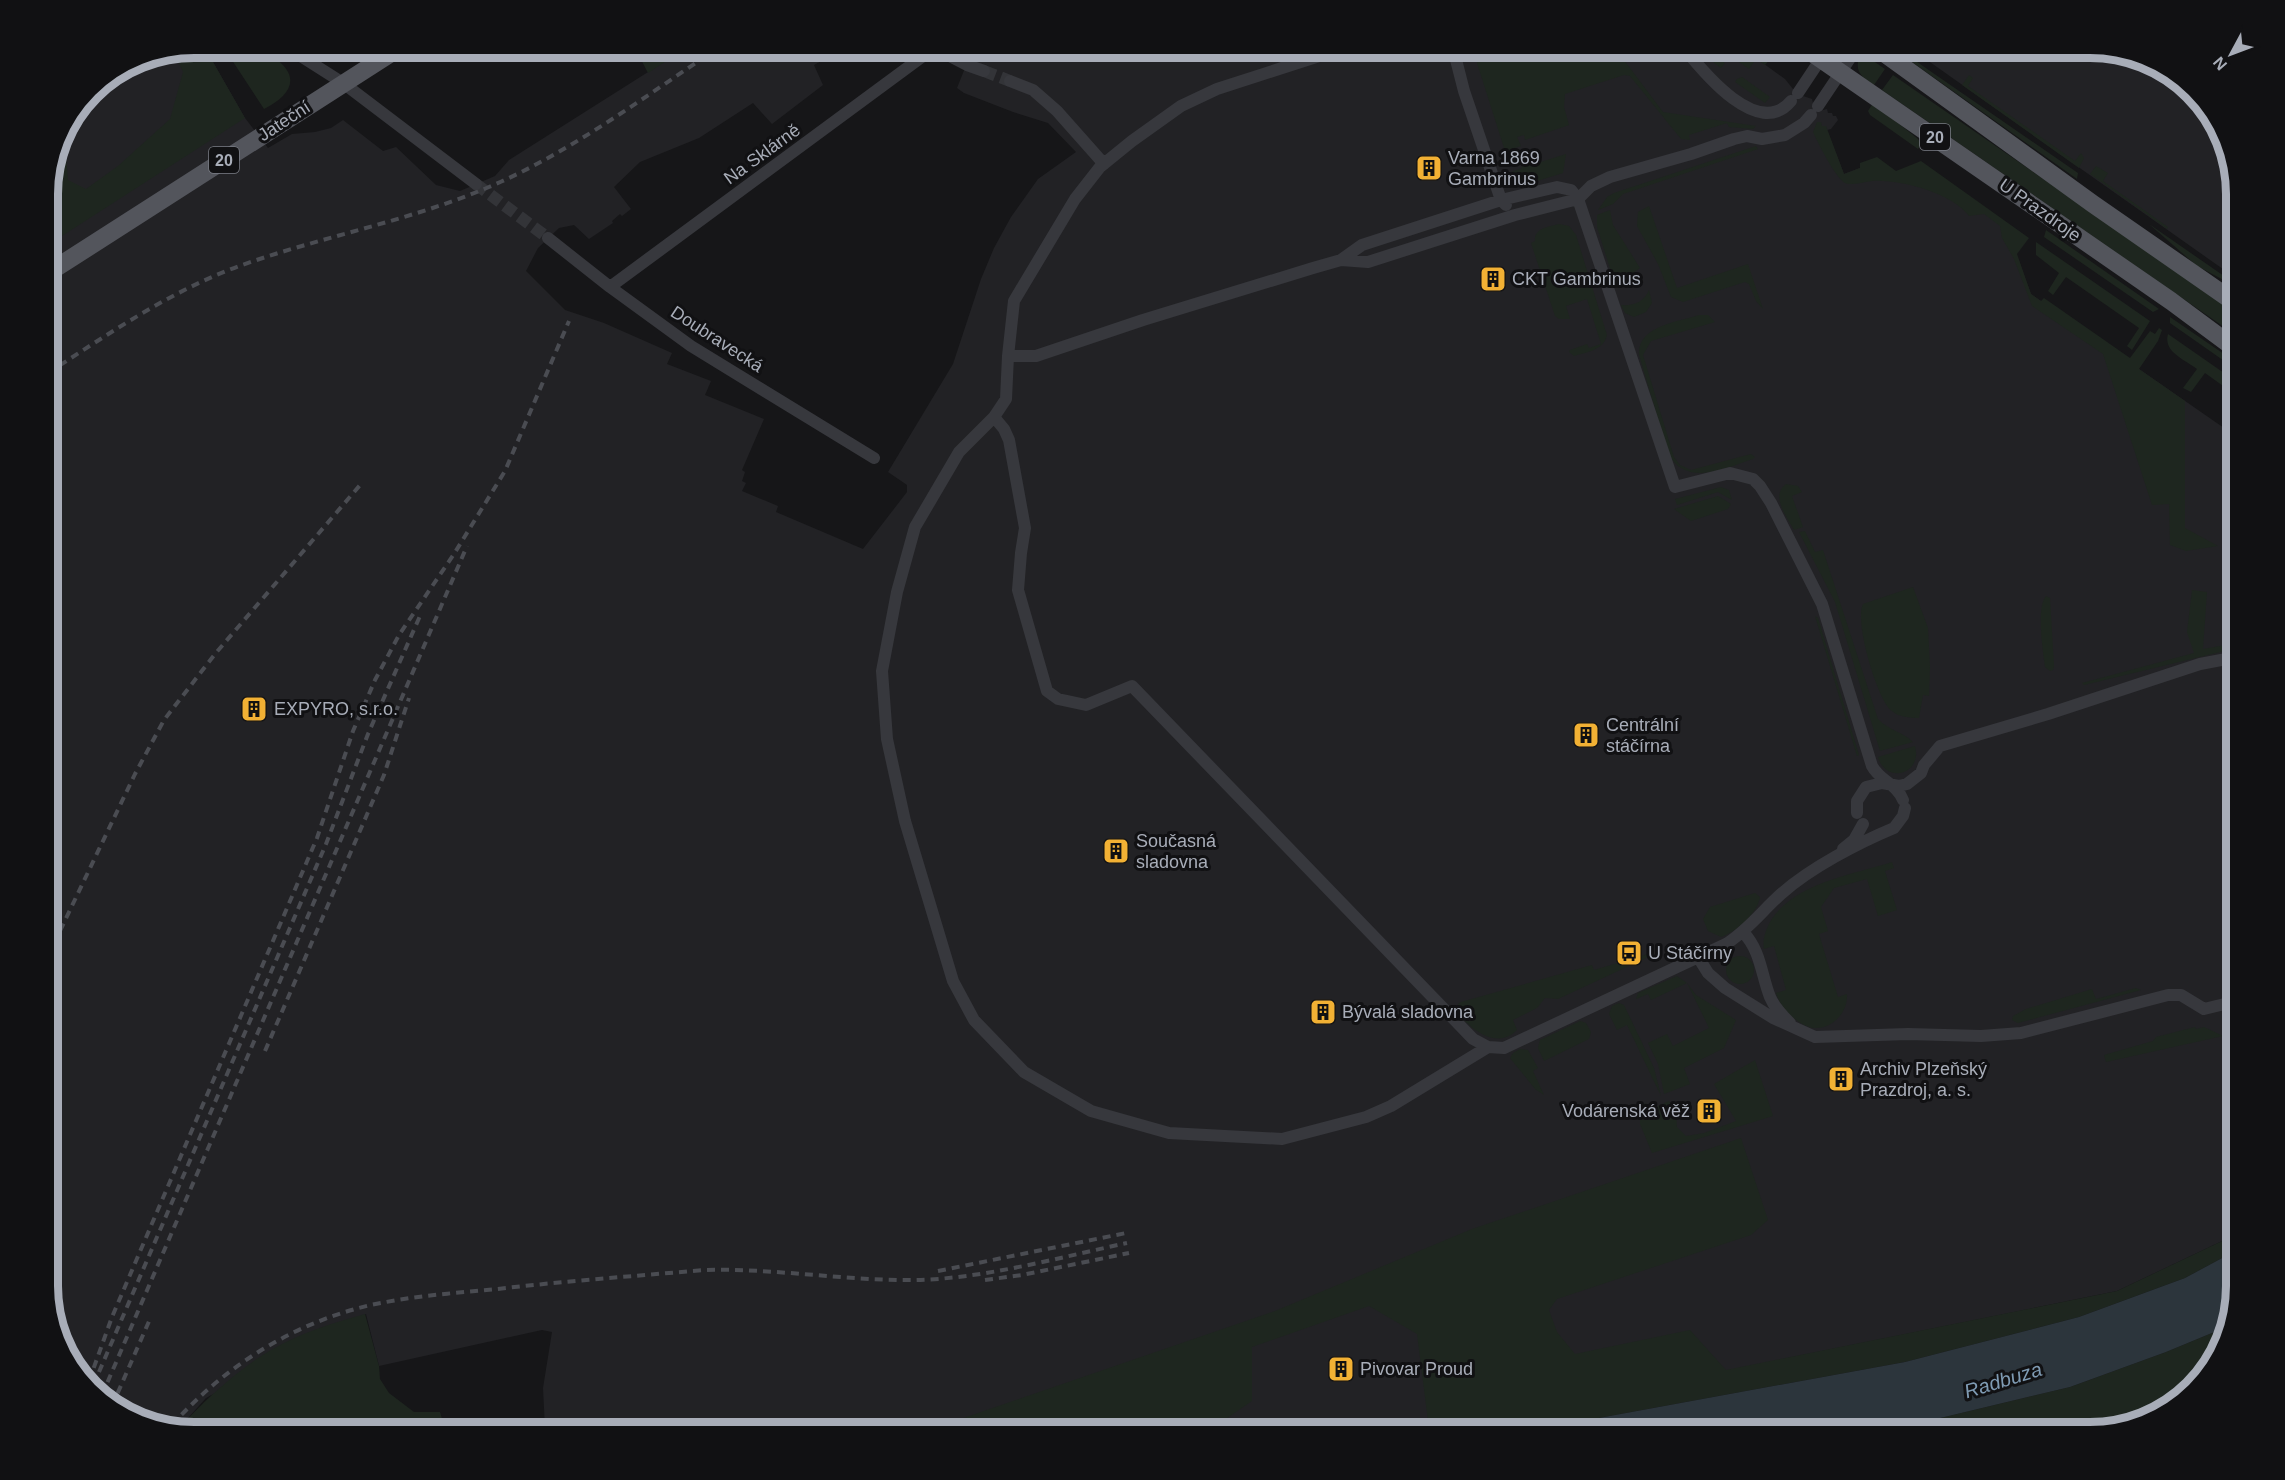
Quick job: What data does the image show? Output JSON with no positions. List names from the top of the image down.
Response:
{
  "streets": {
    "main road": ["Jateční", "20", "U Prazdroje"],
    "street": ["Na Sklárně", "Doubravecká"]
  },
  "crossings": [
    ["Na Sklárně", "Doubravecká"]
  ],
  "water": ["Radbuza"],
  "places": {
    "building": [
      "Varna 1869 Gambrinus",
      "CKT Gambrinus",
      "EXPYRO, s.r.o.",
      "Centrální stáčírna",
      "Současná sladovna",
      "Bývalá sladovna",
      "Archiv Plzeňský Prazdroj, a. s.",
      "Vodárenská věž",
      "Pivovar Proud"
    ],
    "bus stop": ["U Stáčírny"]
  },
  "north": "bottom left"
}
